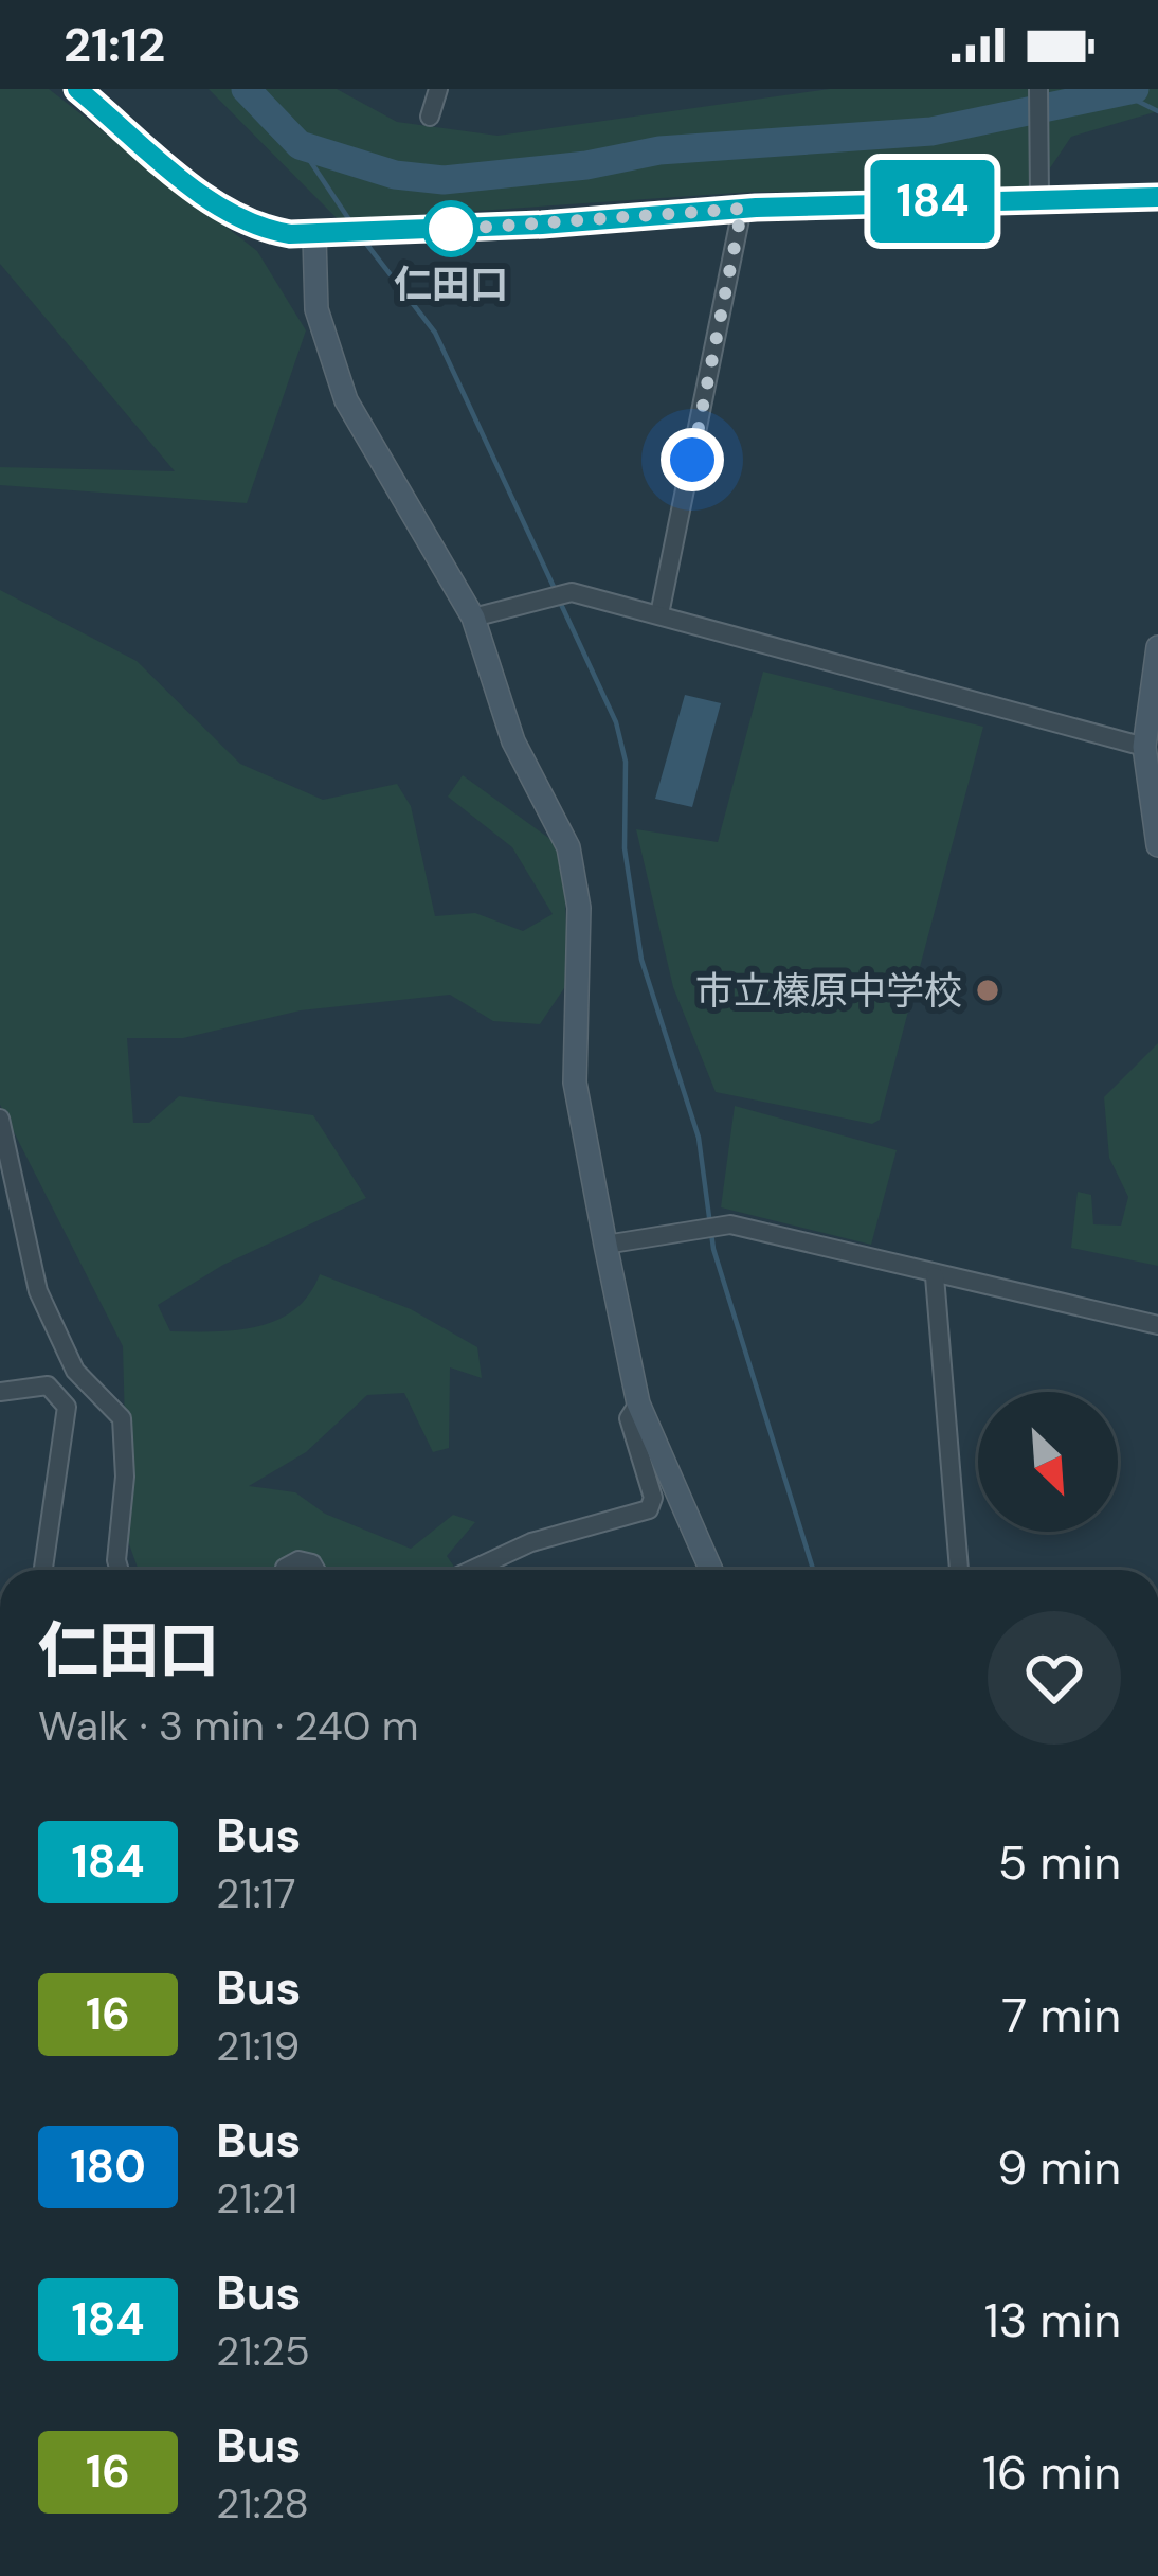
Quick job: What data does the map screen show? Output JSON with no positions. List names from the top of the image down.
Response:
{
  "places": ["仁田口", "市立榛原中学校"],
  "lines": ["bus line 184"],
  "north": "bottom right",
  "page": {
    "status": "21:12",
    "on_map": "184",
    "heading": ["仁田口", "Walk · 3 min · 240 m"],
    "list": [
      {
        "mark": "184",
        "name": "Bus",
        "note": "21:17",
        "value": "5 min"
      },
      {
        "mark": "16",
        "name": "Bus",
        "note": "21:19",
        "value": "7 min"
      },
      {
        "mark": "180",
        "name": "Bus",
        "note": "21:21",
        "value": "9 min"
      },
      {
        "mark": "184",
        "name": "Bus",
        "note": "21:25",
        "value": "13 min"
      },
      {
        "mark": "16",
        "name": "Bus",
        "note": "21:28",
        "value": "16 min"
      }
    ]
  }
}
